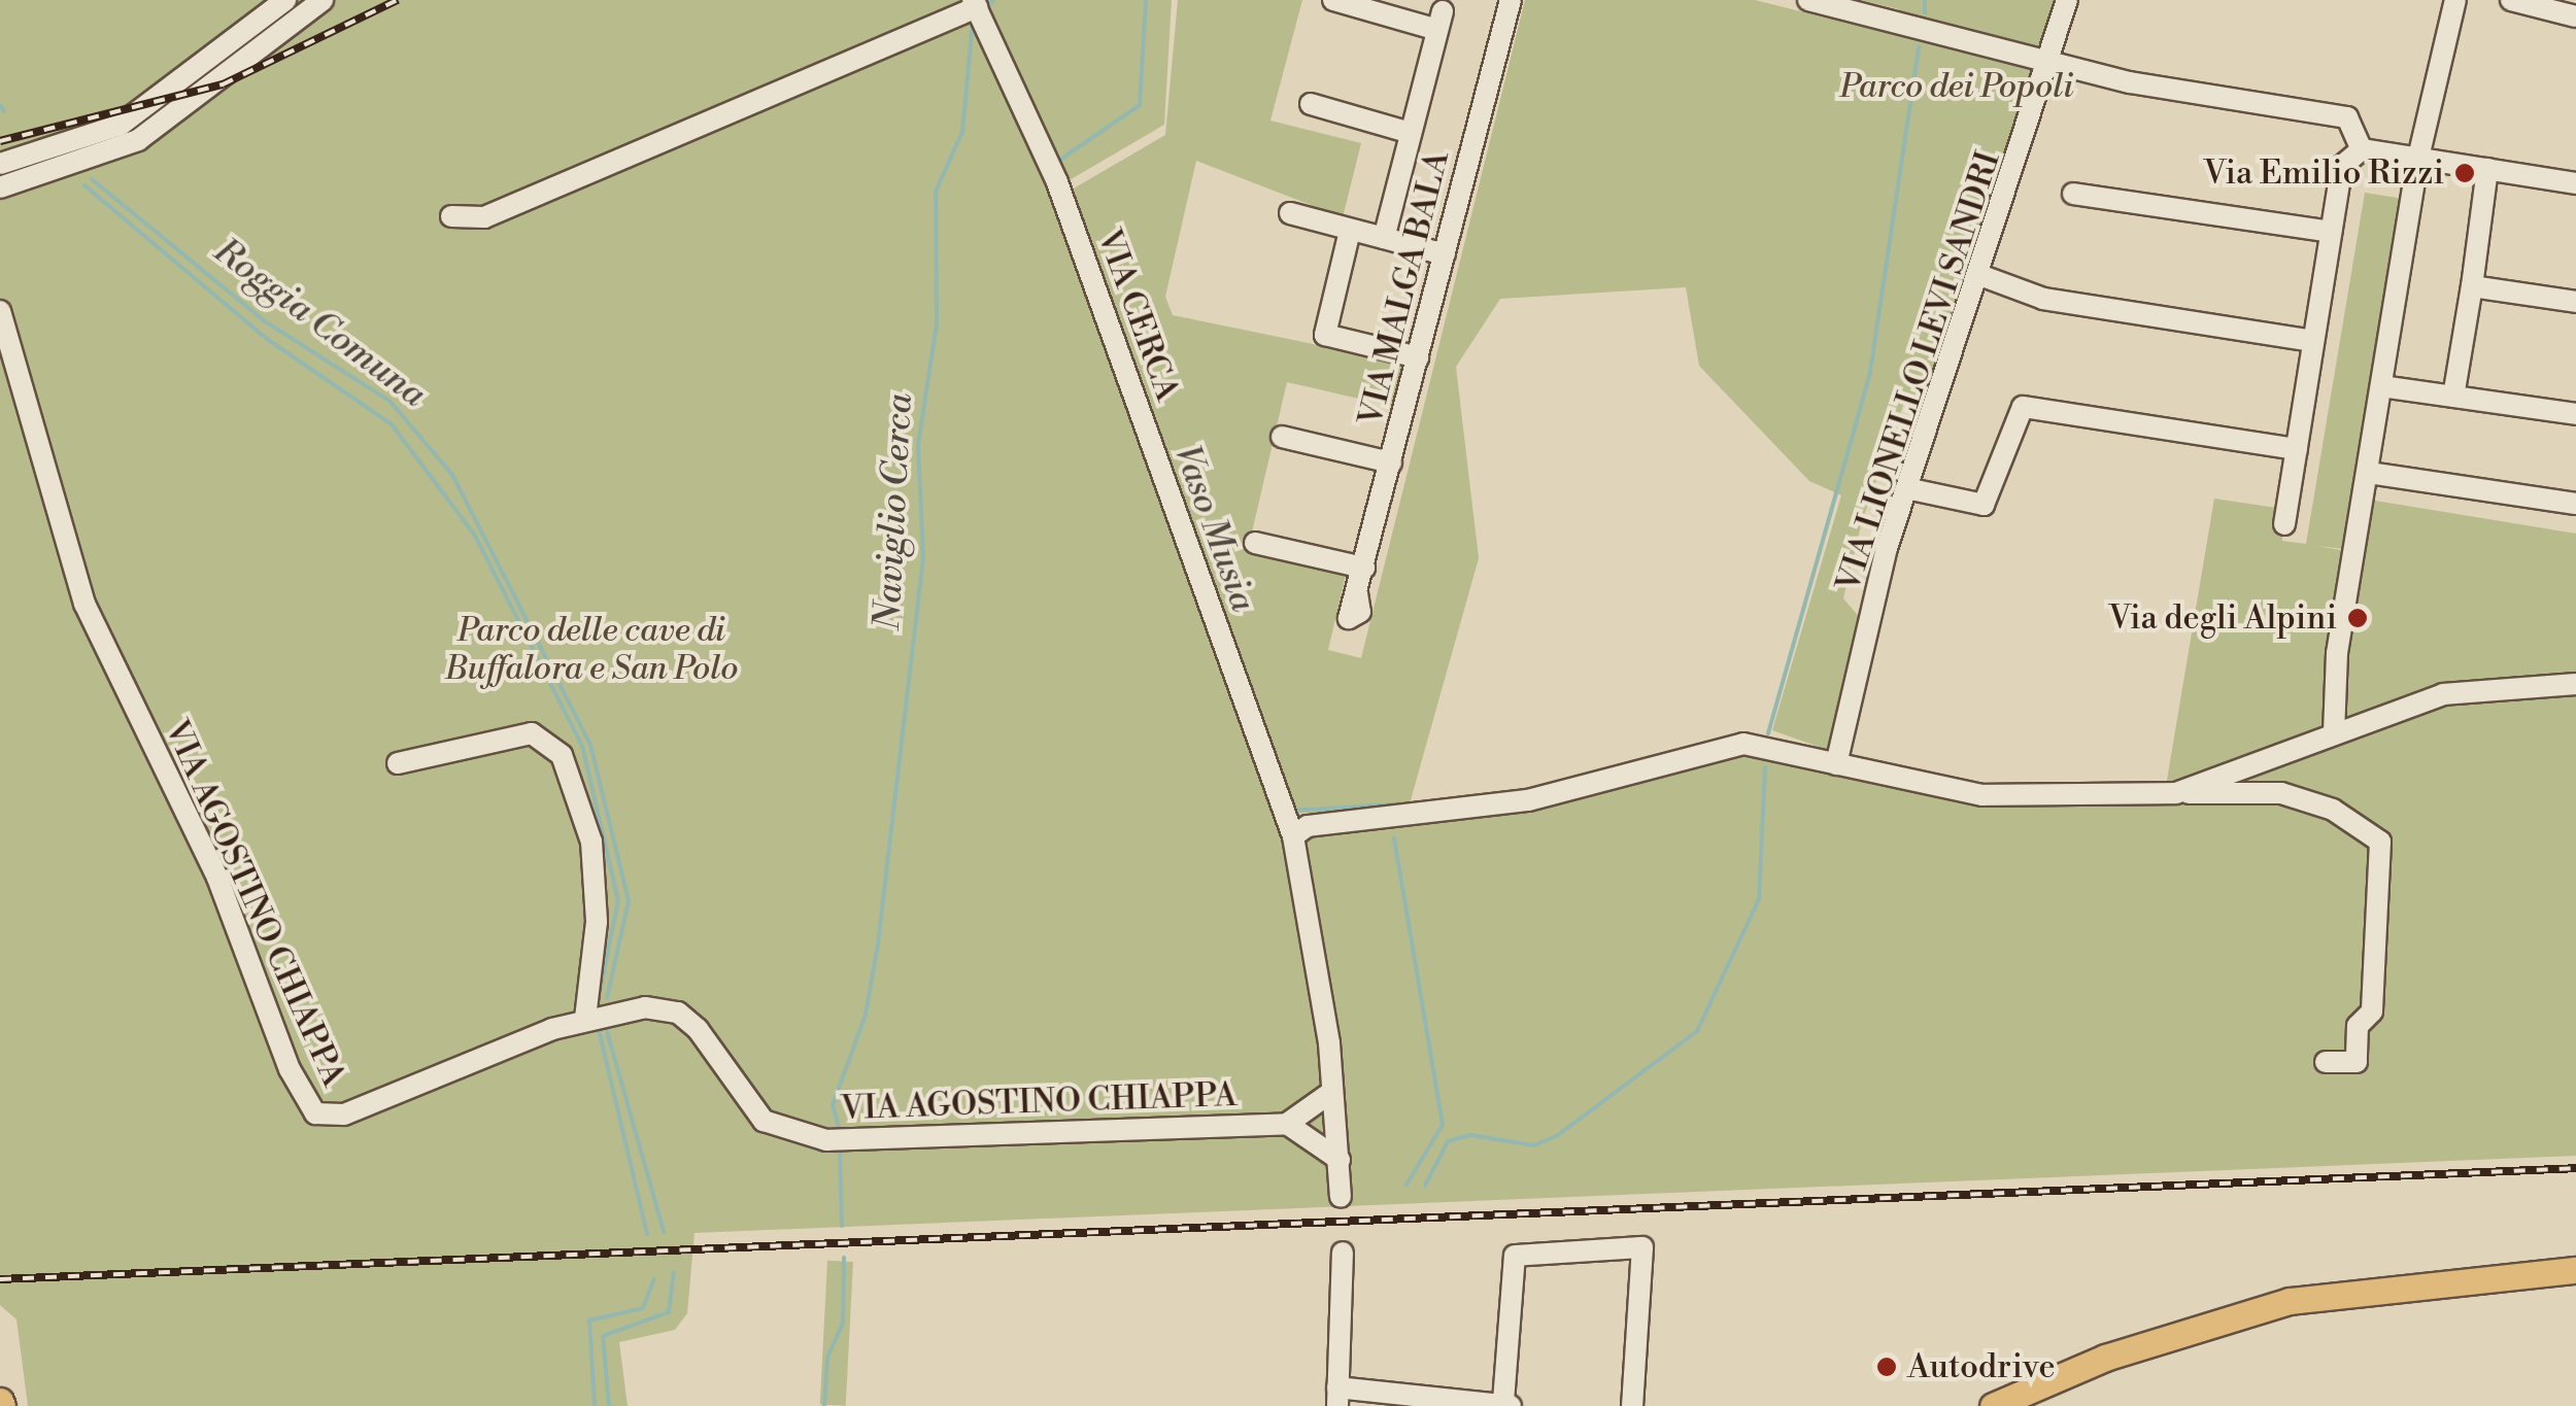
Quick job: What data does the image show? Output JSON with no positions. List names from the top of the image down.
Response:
{
  "streets": {
    "street": [
      "VIA MALGA BALA",
      "VIA CERCA",
      "VIA LIONELLO LEVI SANDRI",
      "VIA AGOSTINO CHIAPPA"
    ]
  },
  "crossings": [
    ["VIA CERCA", "VIA AGOSTINO CHIAPPA"]
  ],
  "water": ["Roggia Comuna", "Naviglio Cerca", "Vaso Musia"],
  "parks": ["Parco dei Popoli", "Parco delle cave di Buffalora e San Polo"],
  "places": ["Via Emilio Rizzi", "Via degli Alpini", "Autodrive"]
}
